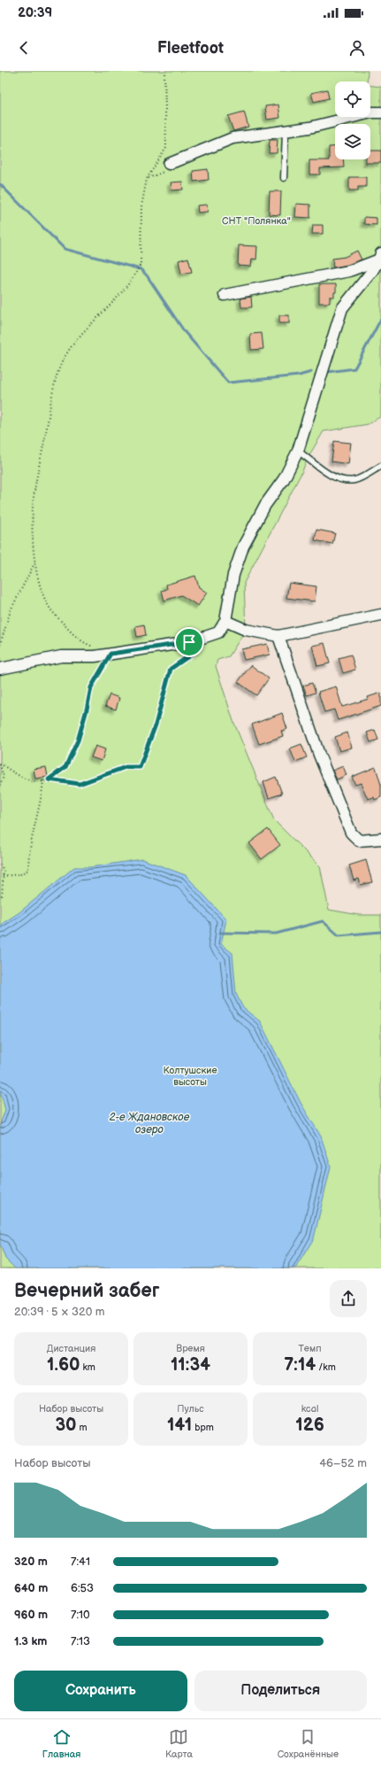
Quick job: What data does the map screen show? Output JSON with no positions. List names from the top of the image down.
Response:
{
  "water": ["2-е Ждановское озеро"],
  "parks": ["СНТ \"Полянка\"", "Колтушские высоты"],
  "page": {
    "status": "20:39",
    "header": "Fleetfoot",
    "heading": ["Вечерний забег", "20:39 · 5 × 320 m"],
    "stats": [
      ["Дистанция", "1.60 km"],
      ["Время", "11:34"],
      ["Темп", "7:14 /km"],
      ["Набор высоты", "30 m"],
      ["Пульс", "141 bpm"],
      ["kcal", "126"]
    ],
    "chart": ["Набор высоты", "46–52 m"],
    "list": [
      {
        "name": "320 m",
        "note": "7:41"
      },
      {
        "name": "640 m",
        "note": "6:53"
      },
      {
        "name": "960 m",
        "note": "7:10"
      },
      {
        "name": "1.3 km",
        "note": "7:13"
      }
    ],
    "buttons": ["Сохранить", "Поделиться"],
    "tabs": ["Главная", "Карта", "Сохранённые"]
  }
}
